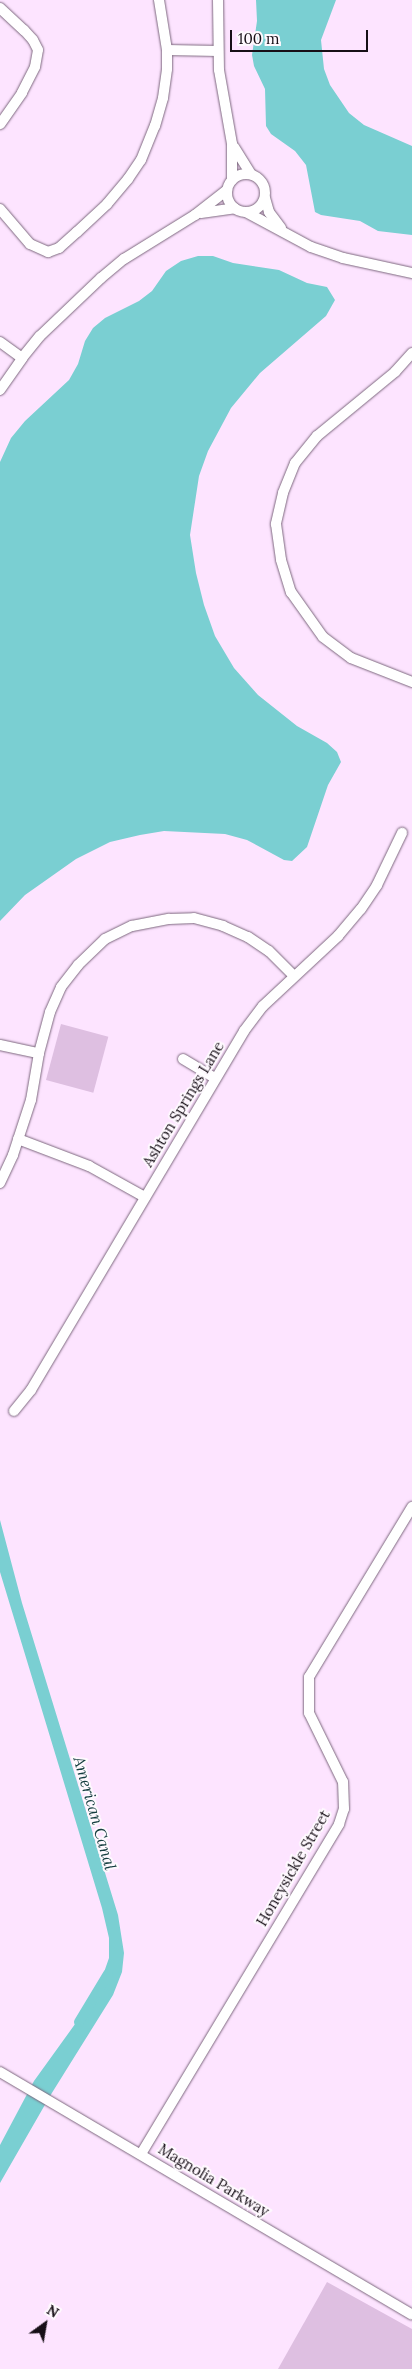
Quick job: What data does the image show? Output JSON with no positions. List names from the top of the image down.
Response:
{
  "streets": {
    "street": ["Ashton Springs Lane", "Honeysickle Street", "Magnolia Parkway"]
  },
  "crossings": [
    ["Honeysickle Street", "Magnolia Parkway"]
  ],
  "water": ["American Canal"],
  "scale_bar": "100 m",
  "north": "top right"
}
